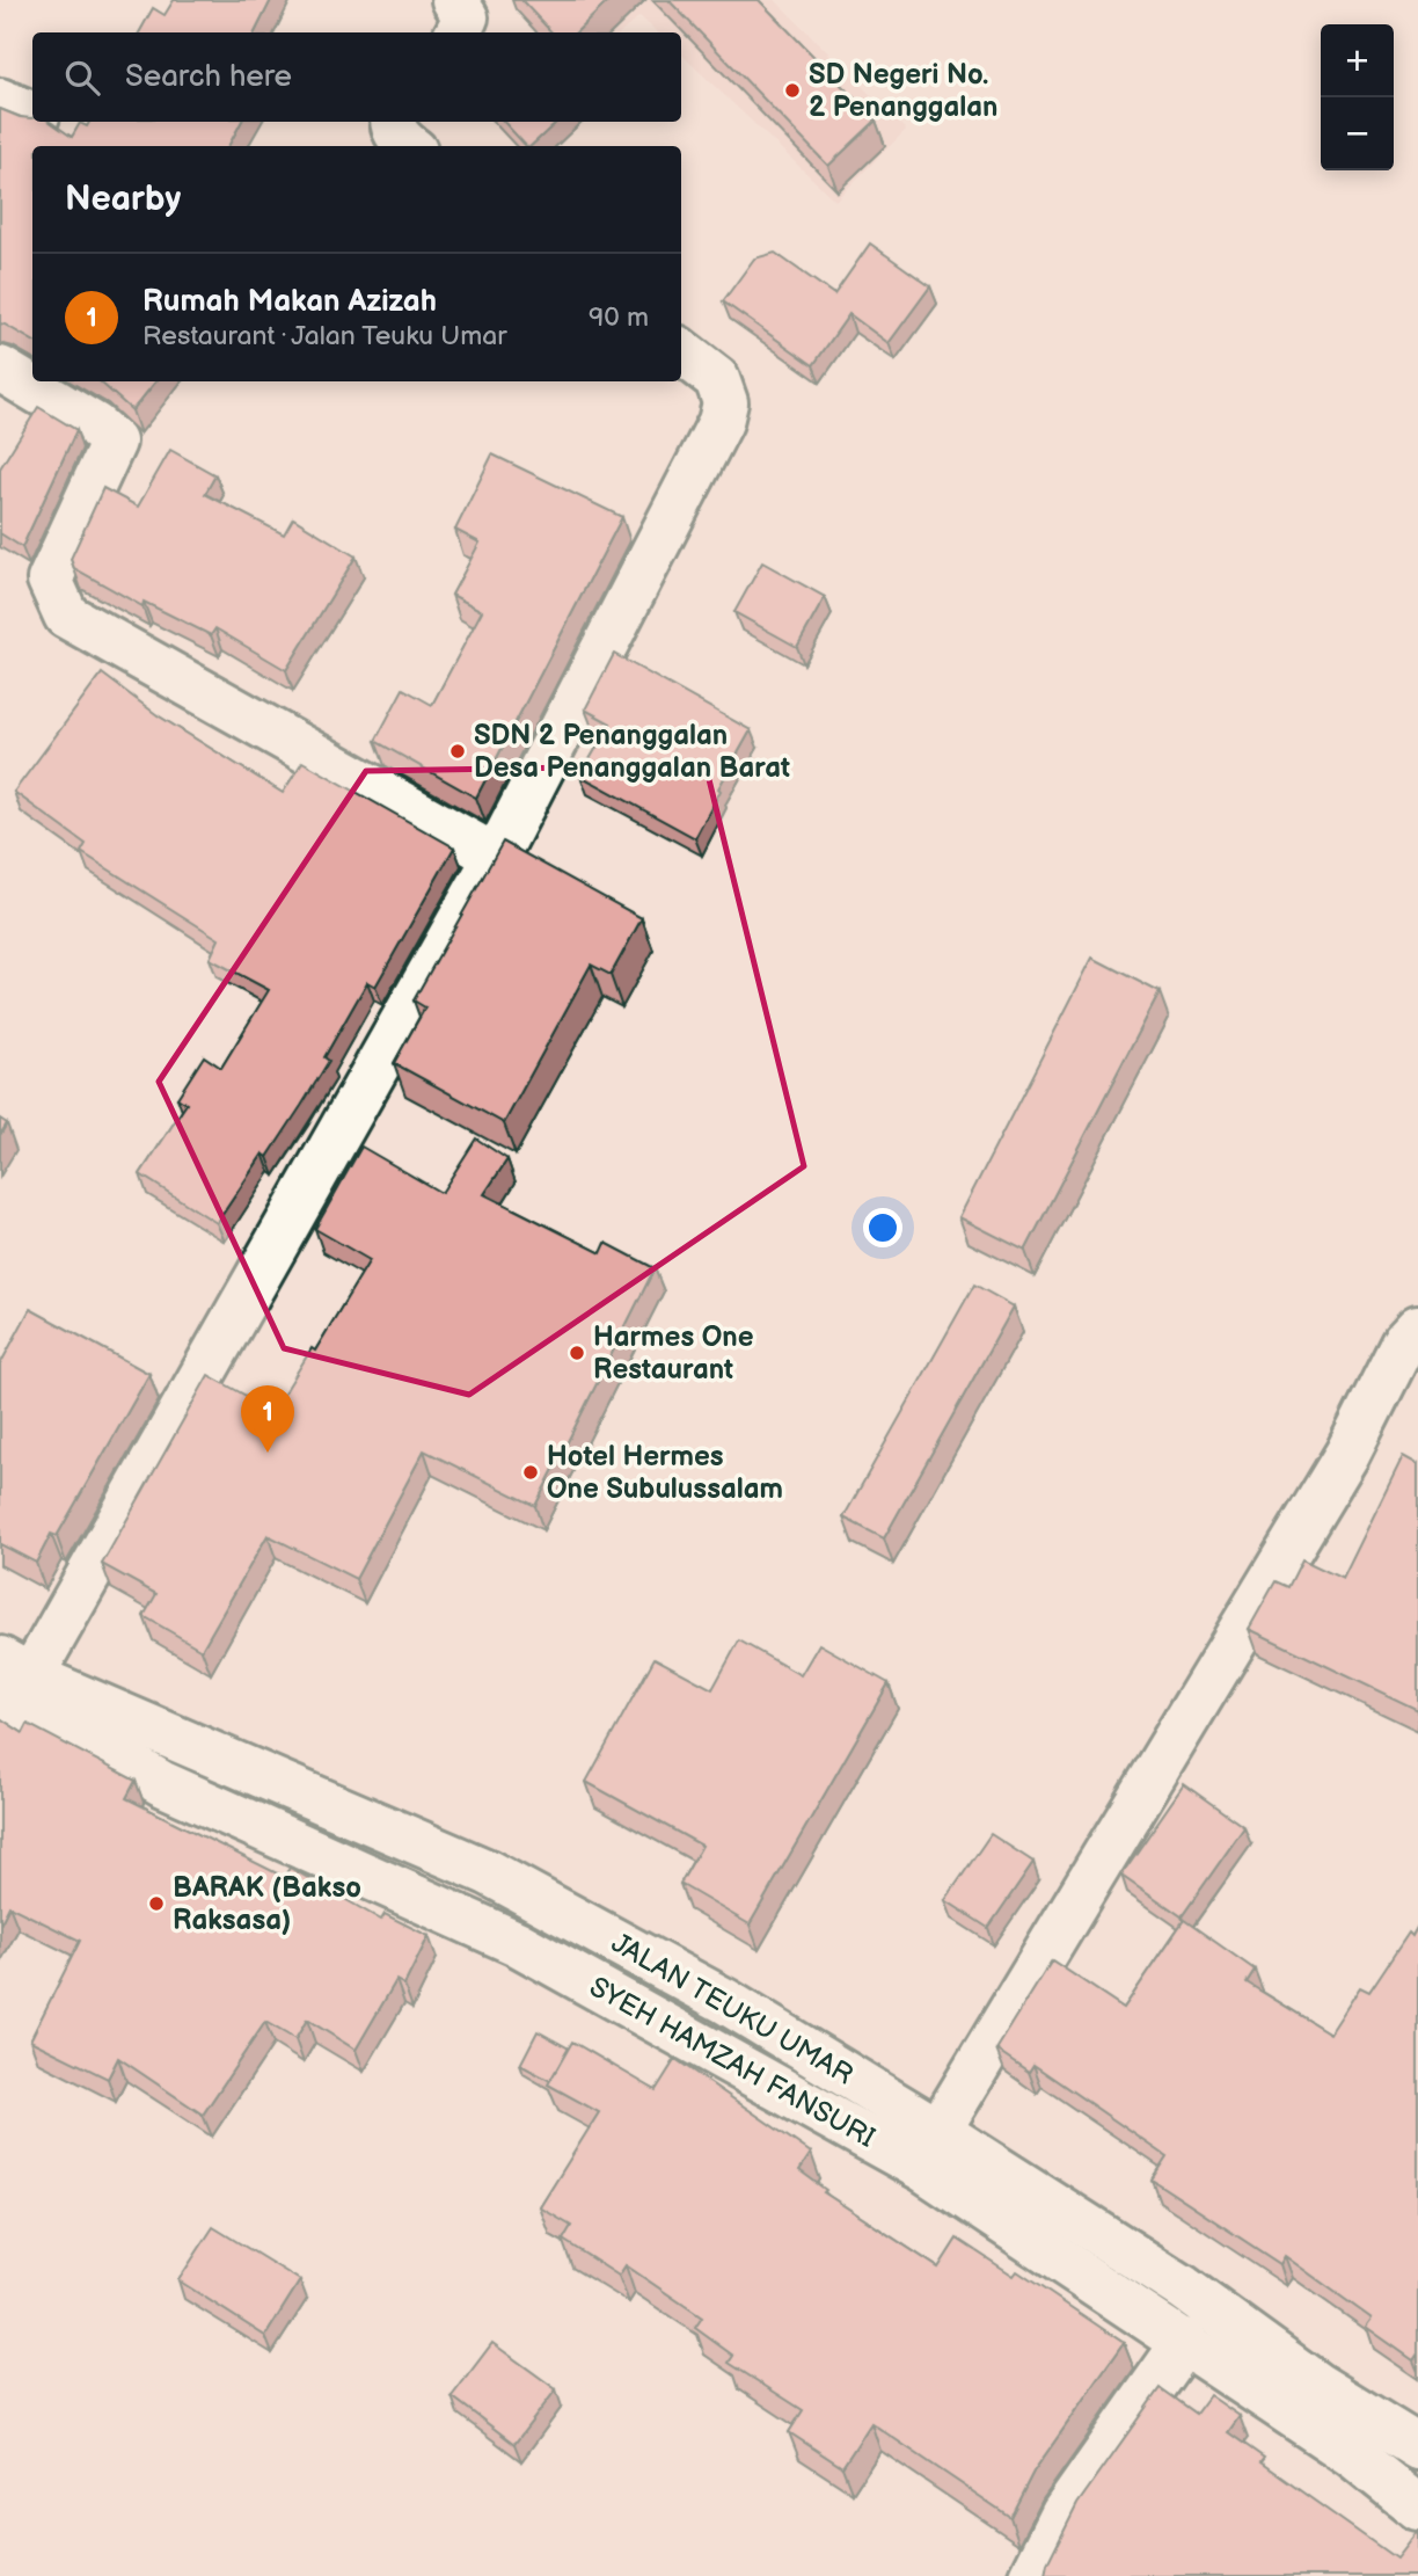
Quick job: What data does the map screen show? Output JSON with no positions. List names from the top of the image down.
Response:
{
  "streets": {
    "main road": ["JALAN TEUKU UMAR", "SYEH HAMZAH FANSURI"]
  },
  "crossings": [
    ["JALAN TEUKU UMAR", "SYEH HAMZAH FANSURI"]
  ],
  "places": [
    "SD Negeri No. 2 Penanggalan",
    "SDN 2 Penanggalan Desa Penanggalan Barat",
    "Harmes One Restaurant",
    "Hotel Hermes One Subulussalam",
    "BARAK (Bakso Raksasa)"
  ],
  "page": {
    "map_buttons": ["+", "−"],
    "search": "Search here",
    "heading": "Nearby",
    "list": [
      {
        "mark": "1",
        "name": "Rumah Makan Azizah",
        "note": "Restaurant · Jalan Teuku Umar",
        "value": "90 m"
      }
    ],
    "pins": "1"
  }
}
